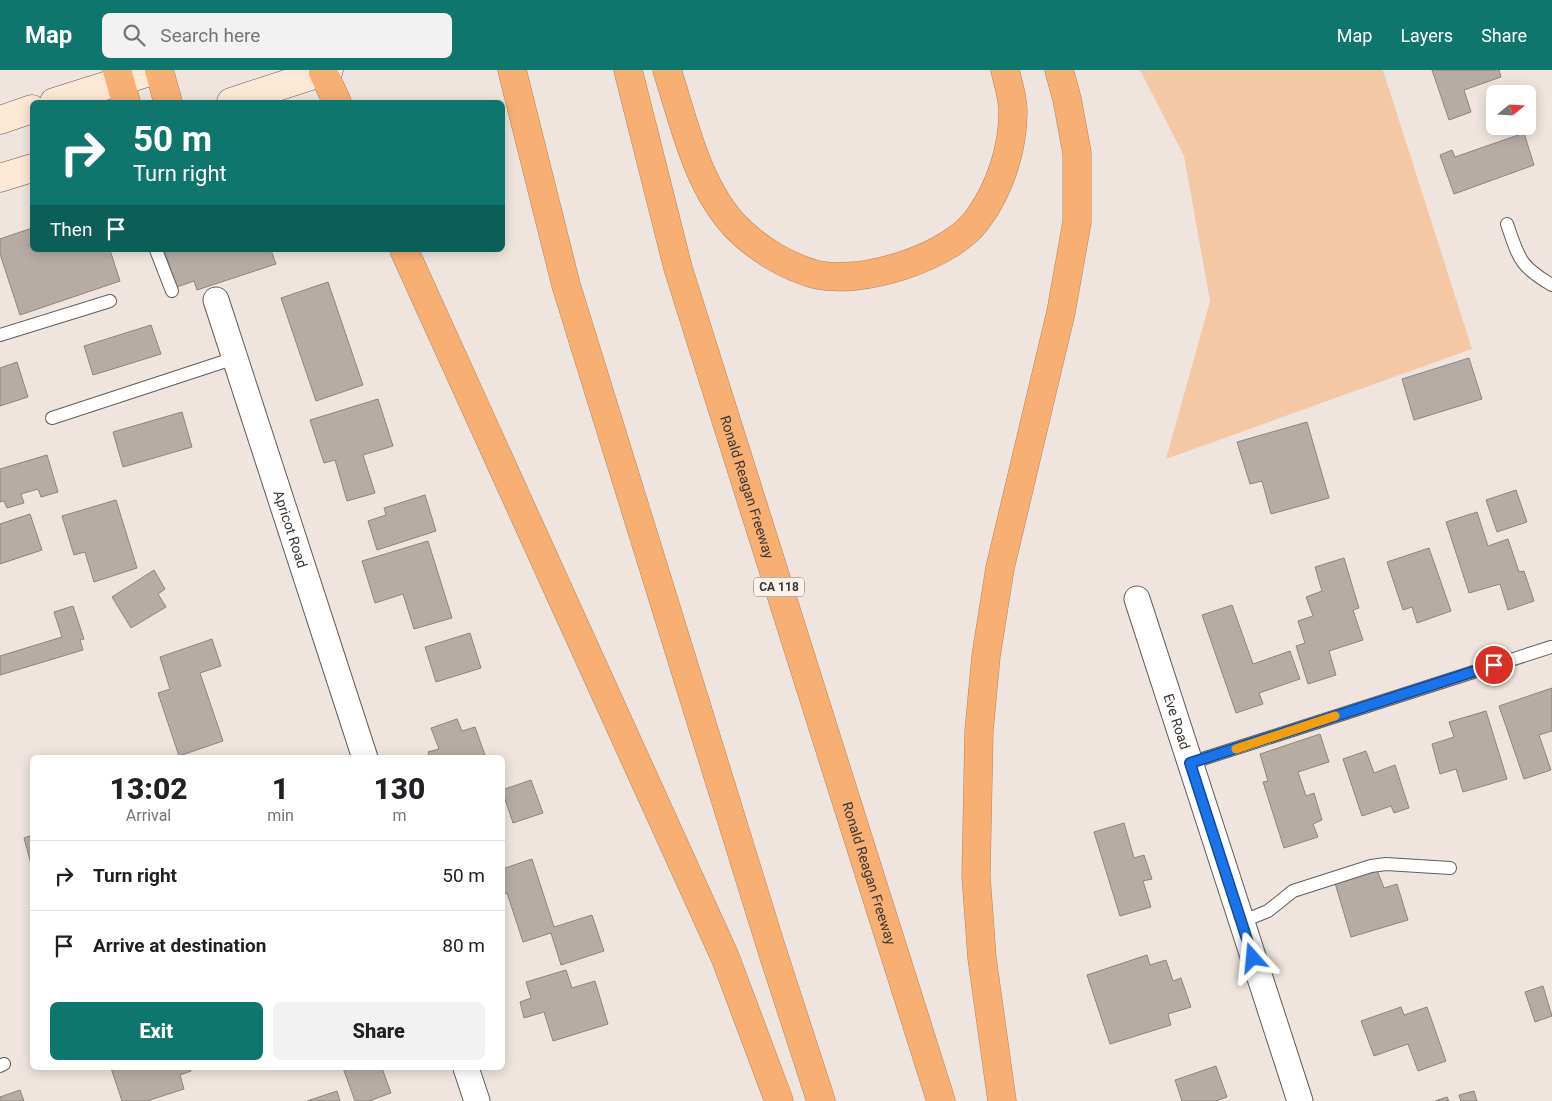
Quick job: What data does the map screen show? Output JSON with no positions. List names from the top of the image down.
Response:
{
  "streets": {
    "highway": ["Ronald Reagan Freeway", "CA 118"],
    "street": ["Apricot Road", "Eve Road"]
  },
  "north": "right",
  "page": {
    "header": "Map",
    "search": "Search here",
    "nav": ["Map", "Layers", "Share"],
    "turn": ["50 m", "Turn right"],
    "then": "Then",
    "eta": [
      "13:02",
      "Arrival",
      "1",
      "min",
      "130",
      "m"
    ],
    "list": [
      {
        "name": "Turn right",
        "value": "50 m"
      },
      {
        "name": "Arrive at destination",
        "value": "80 m"
      }
    ],
    "buttons": ["Exit", "Share"]
  }
}
